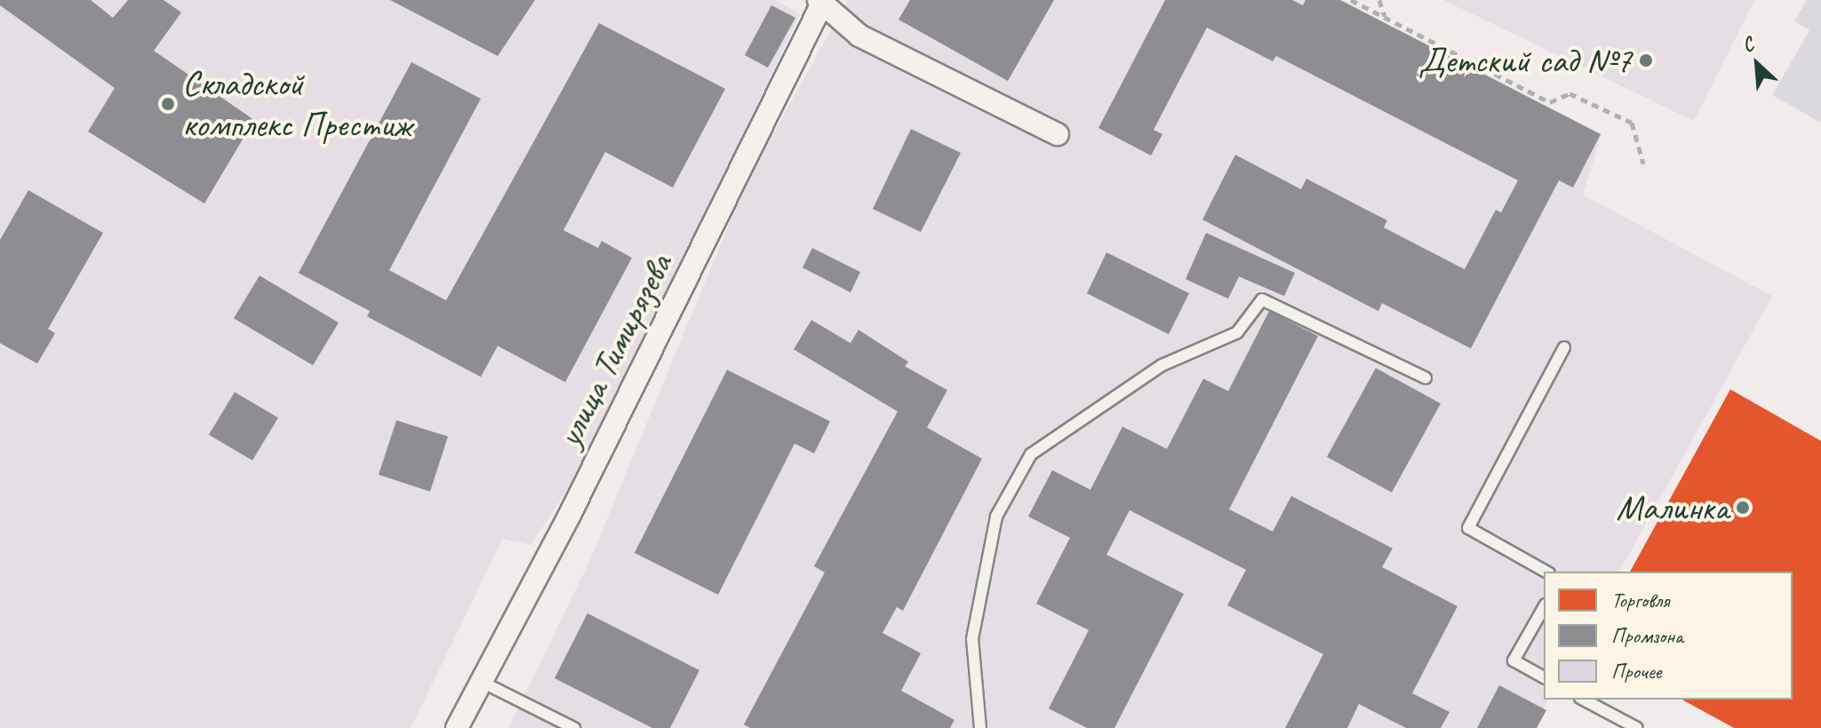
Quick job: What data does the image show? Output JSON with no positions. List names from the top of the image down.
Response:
{
  "streets": {
    "street": ["улица Тимирязева"]
  },
  "places": ["Детский сад №7", "Складской комплекс Престиж", "Малинка"],
  "legend": ["Торговля", "Промзона", "Прочее"],
  "north": "top left"
}
